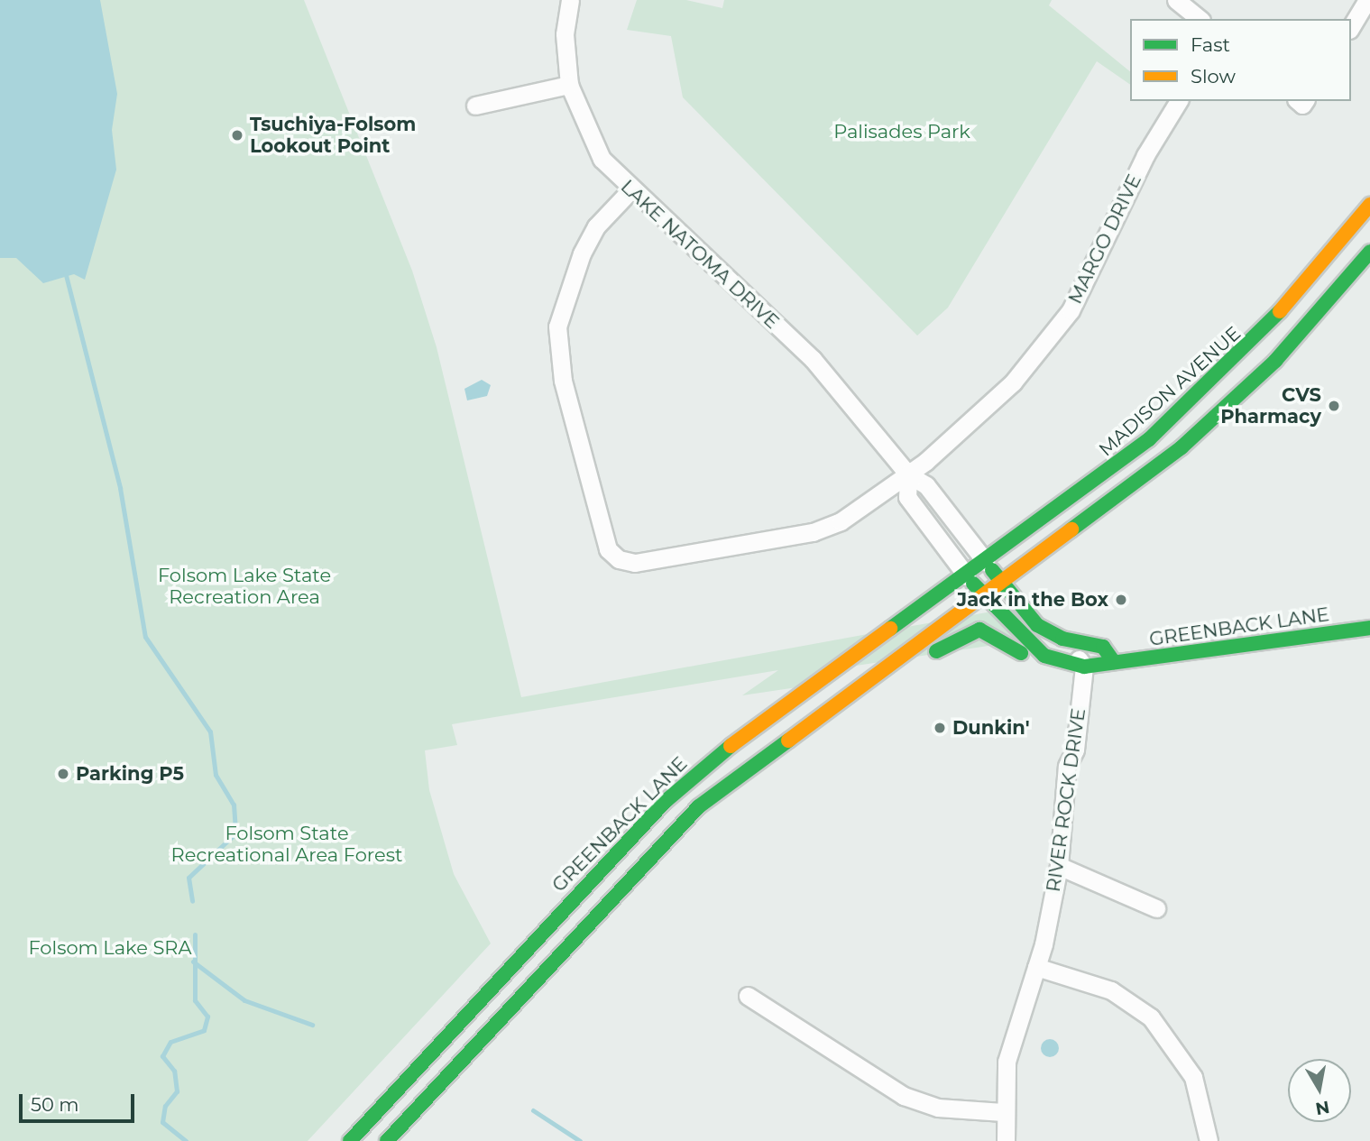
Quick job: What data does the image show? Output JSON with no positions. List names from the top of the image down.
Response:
{
  "streets": {
    "main road": ["MADISON AVENUE", "GREENBACK LANE"],
    "street": ["MARGO DRIVE", "LAKE NATOMA DRIVE", "RIVER ROCK DRIVE"]
  },
  "crossings": [
    ["MARGO DRIVE", "LAKE NATOMA DRIVE"],
    ["LAKE NATOMA DRIVE", "MADISON AVENUE"],
    ["MADISON AVENUE", "GREENBACK LANE"],
    ["GREENBACK LANE", "RIVER ROCK DRIVE"]
  ],
  "parks": [
    "Palisades Park",
    "Folsom Lake State Recreation Area",
    "Folsom State Recreational Area Forest",
    "Folsom Lake SRA"
  ],
  "places": [
    "Tsuchiya-Folsom Lookout Point",
    "CVS Pharmacy",
    "Jack in the Box",
    "Dunkin'",
    "Parking P5"
  ],
  "legend": ["Fast", "Slow"],
  "scale_bar": "50 m",
  "north": "bottom"
}
